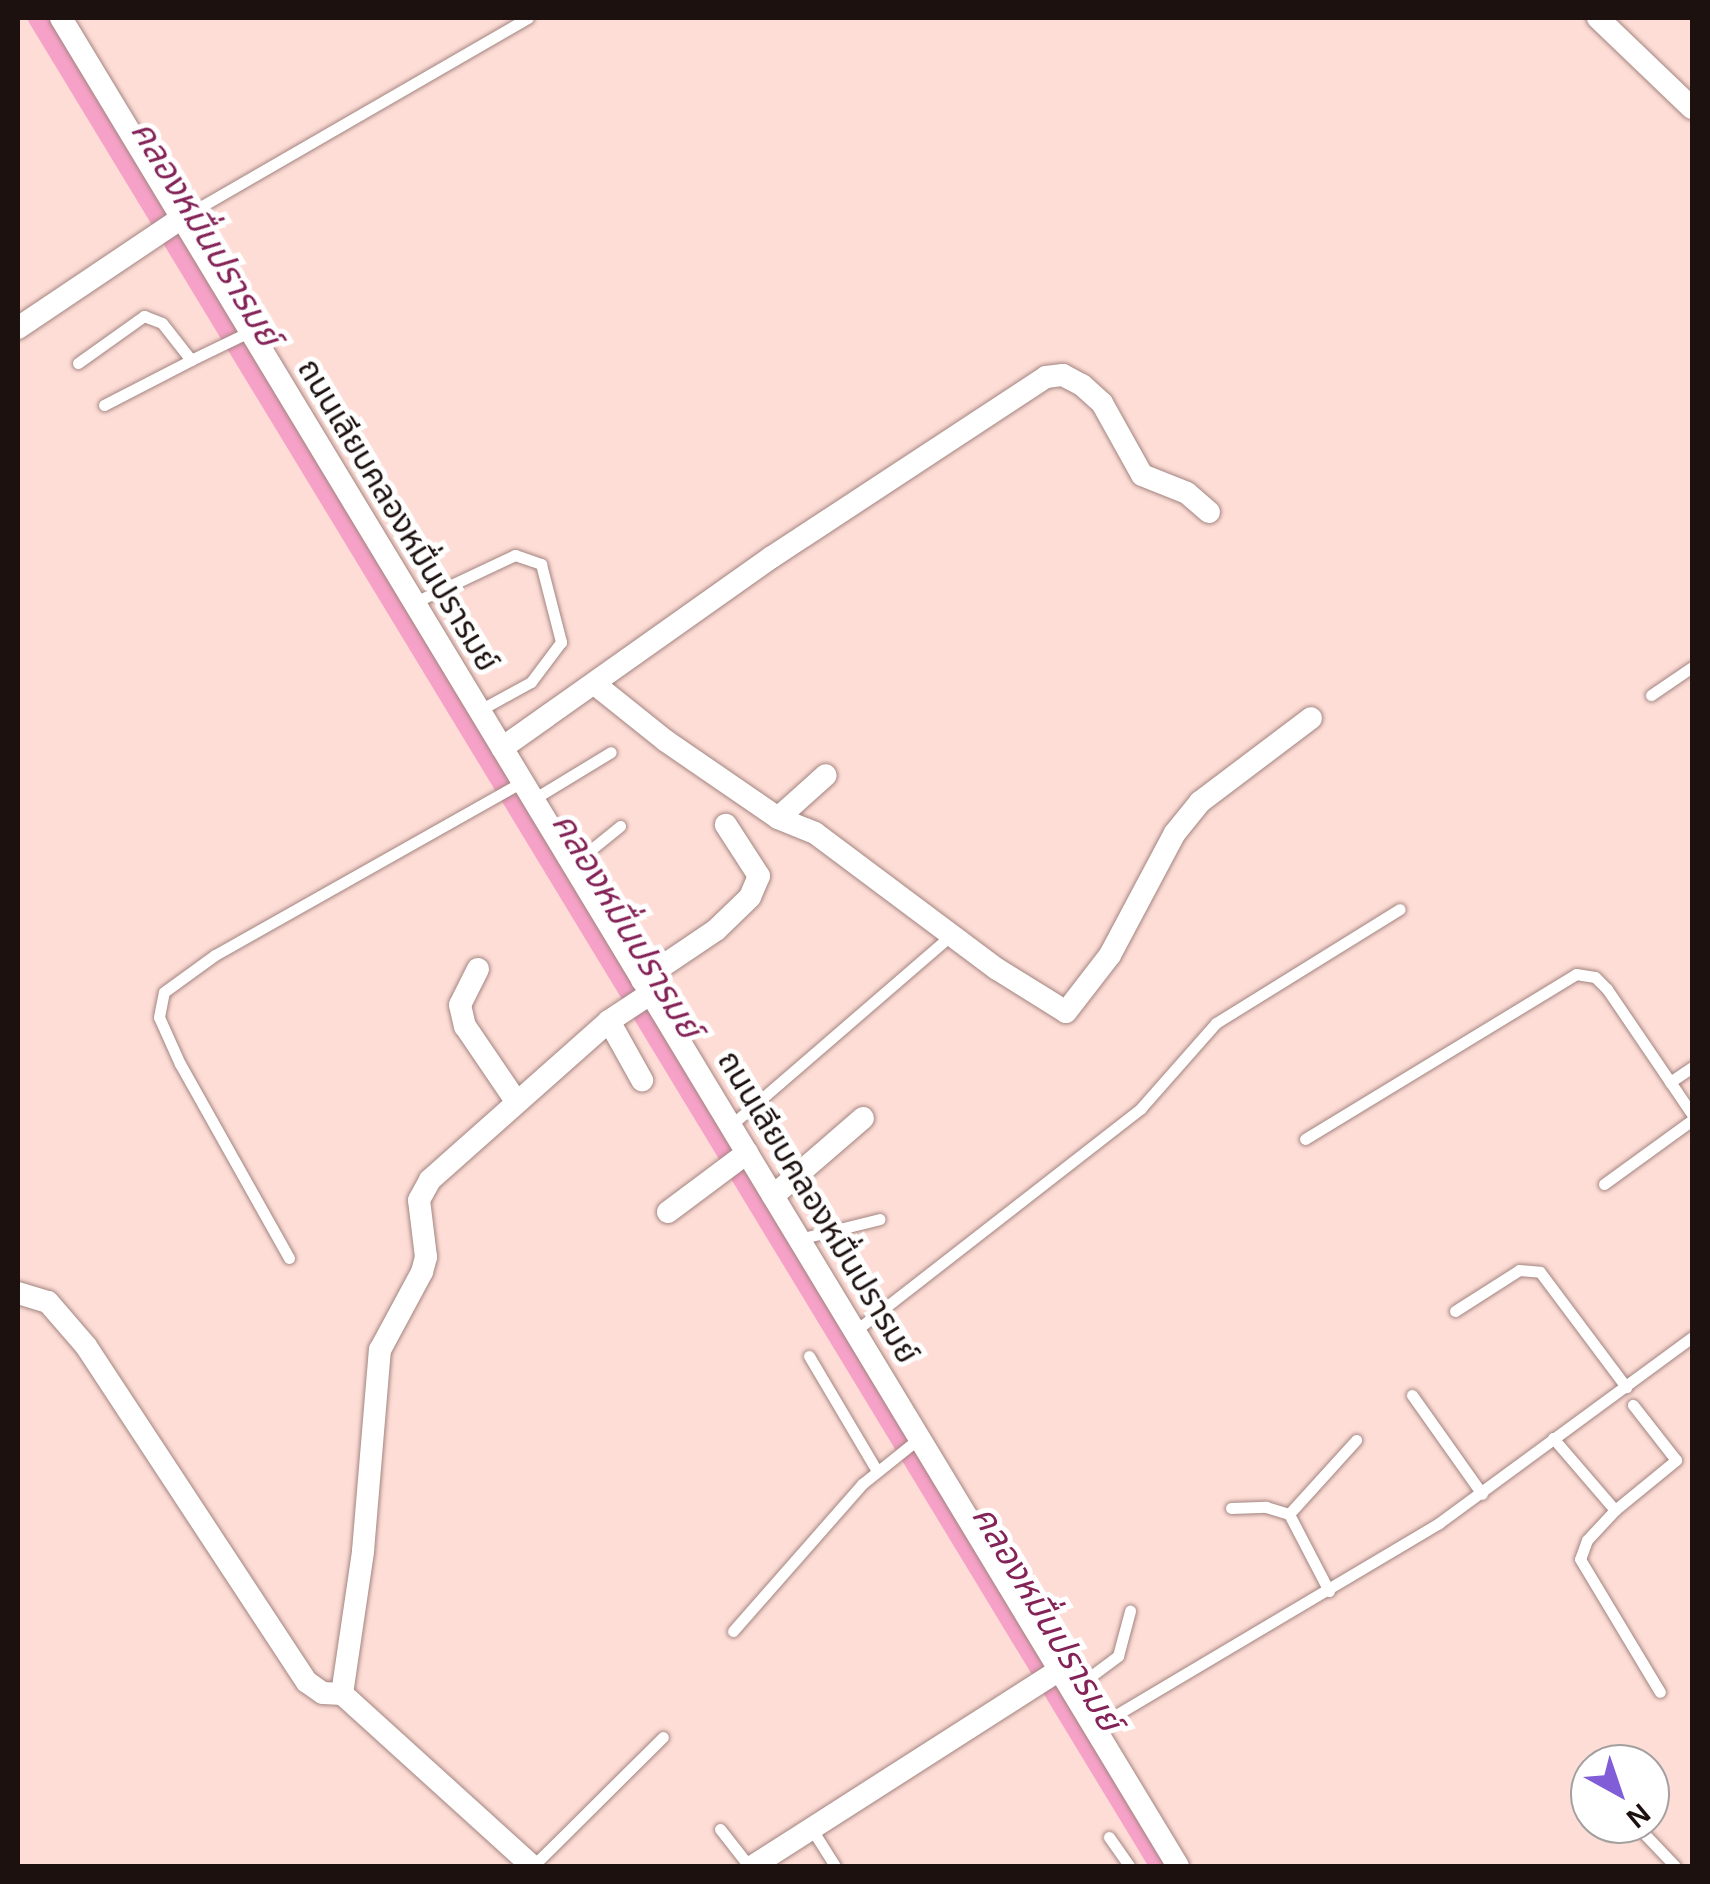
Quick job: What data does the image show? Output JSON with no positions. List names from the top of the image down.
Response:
{
  "streets": {
    "street": ["ถนนเลียบคลองหมื่นปรารมย์"]
  },
  "water": ["คลองหมื่นปรารมย์"],
  "north": "bottom right"
}
